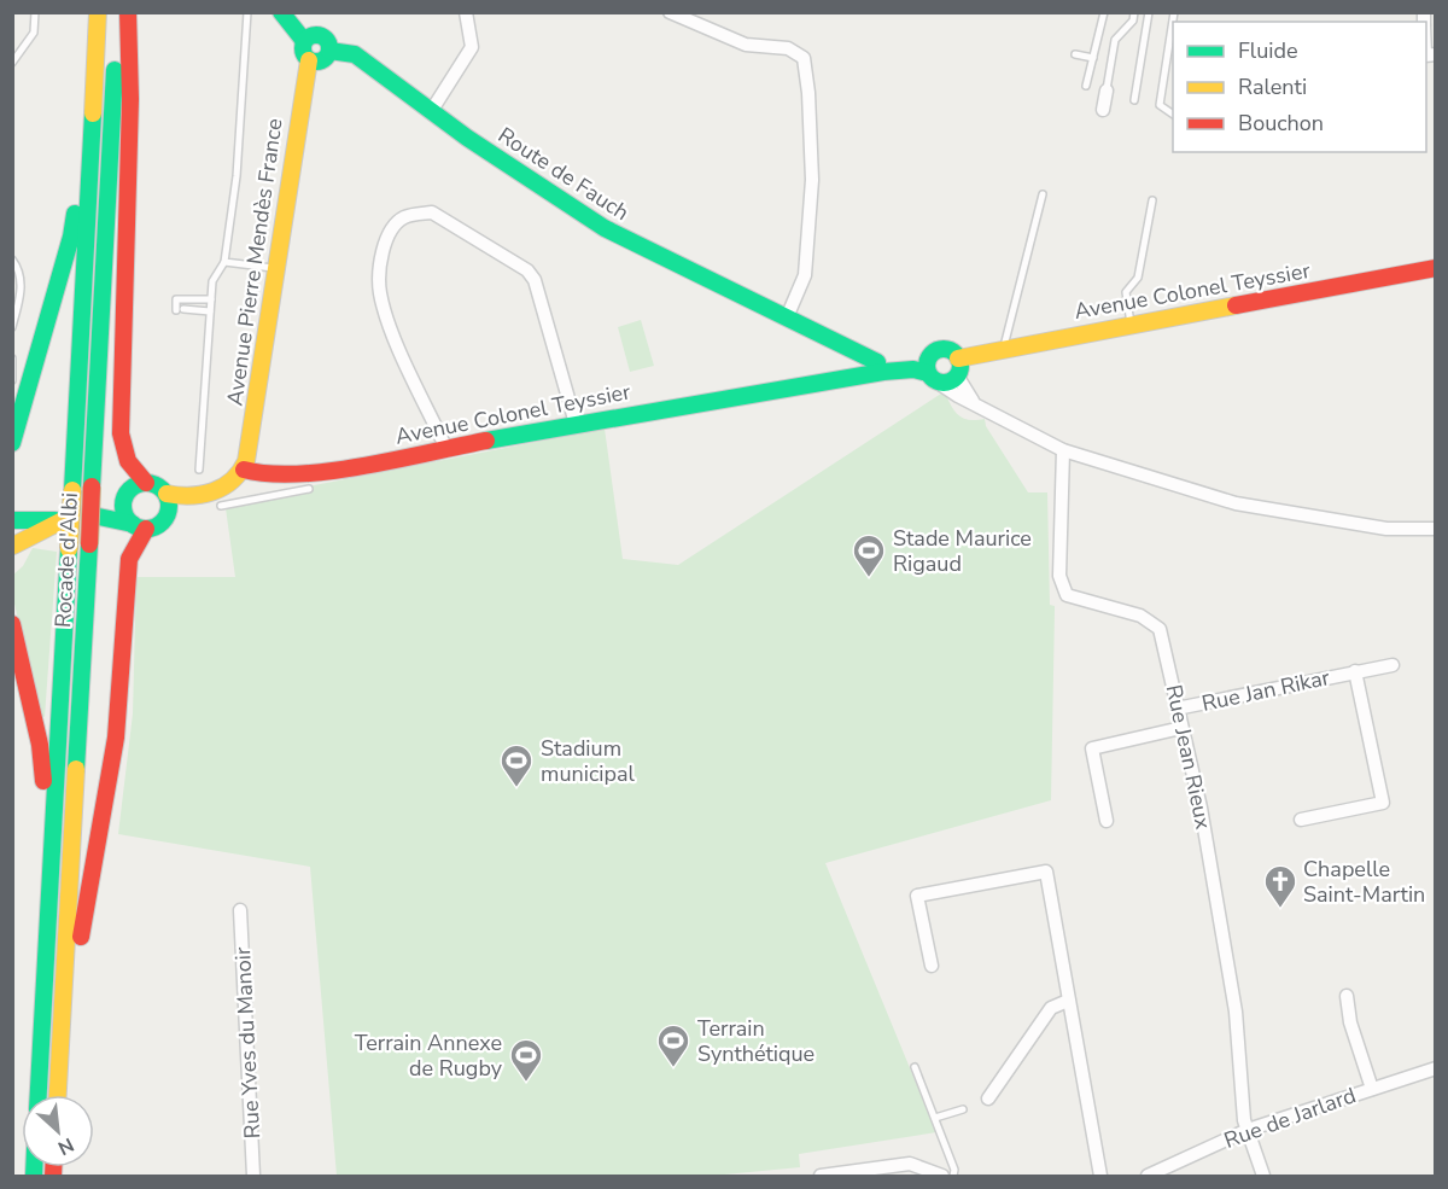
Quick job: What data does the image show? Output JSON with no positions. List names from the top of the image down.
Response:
{
  "streets": {
    "main road": [
      "Route de Fauch",
      "Avenue Pierre Mendès France",
      "Avenue Colonel Teyssier",
      "Rocade d'Albi"
    ],
    "street": [
      "Rue Jan Rikar",
      "Rue Jean Rieux",
      "Rue Yves du Manoir",
      "Rue de Jarlard"
    ]
  },
  "crossings": [
    ["Route de Fauch", "Avenue Pierre Mendès France"],
    ["Route de Fauch", "Avenue Colonel Teyssier"],
    ["Avenue Pierre Mendès France", "Avenue Colonel Teyssier"],
    ["Rue Jan Rikar", "Rue Jean Rieux"],
    ["Rue Jean Rieux", "Rue de Jarlard"]
  ],
  "places": {
    "sports": [
      "Stade Maurice Rigaud",
      "Stadium municipal",
      "Terrain Synthétique",
      "Terrain Annexe de Rugby"
    ],
    "church": ["Chapelle Saint-Martin"]
  },
  "legend": ["Fluide", "Ralenti", "Bouchon"],
  "north": "bottom right"
}
